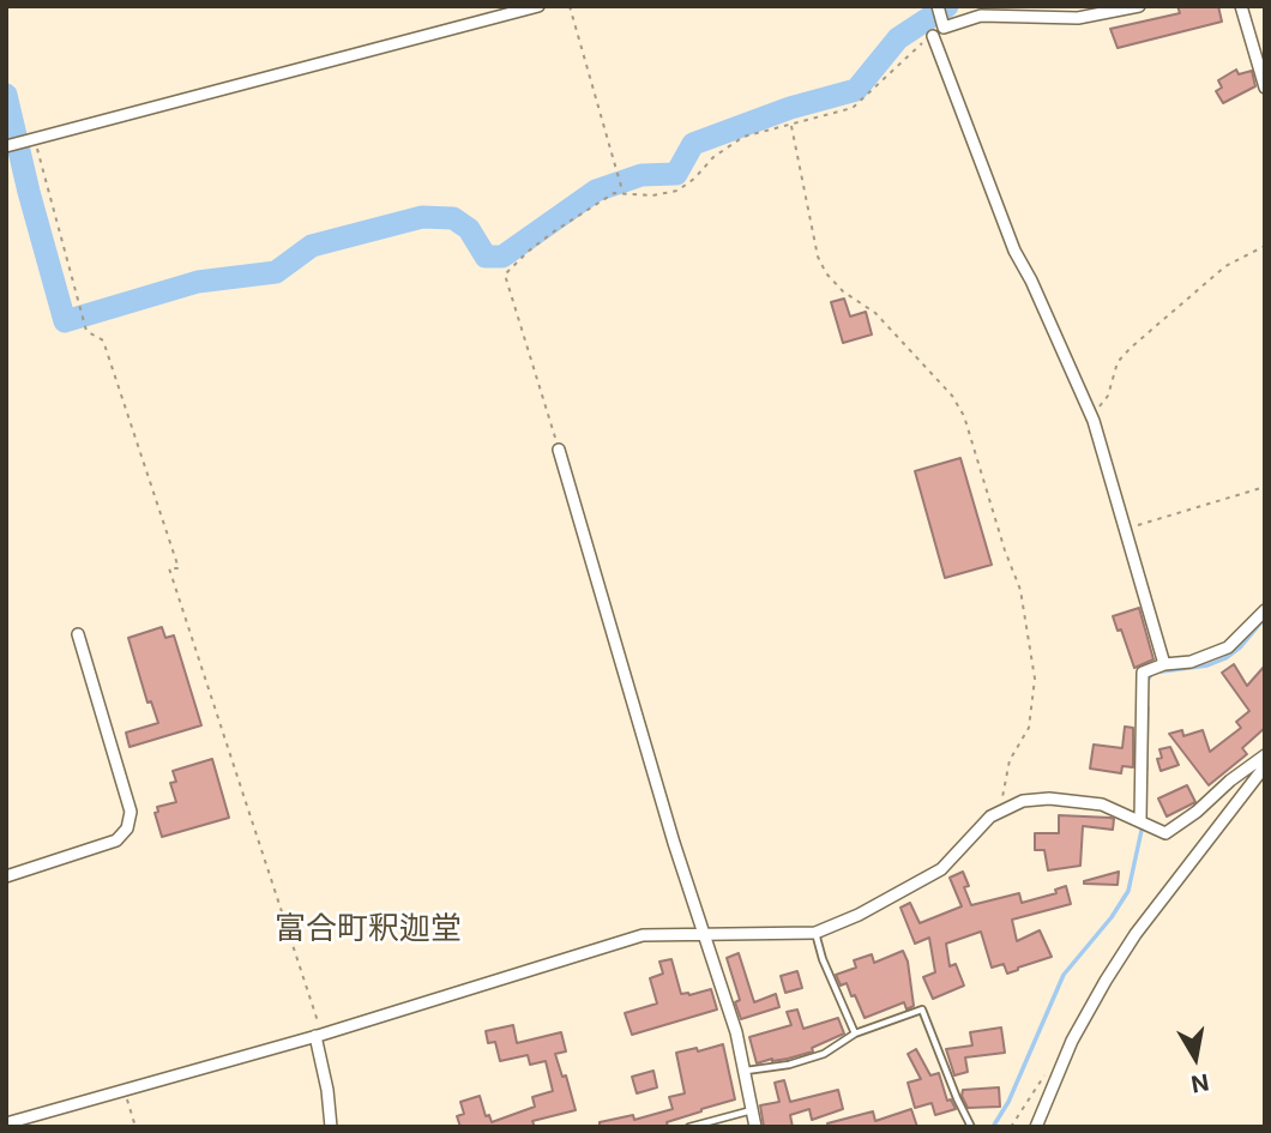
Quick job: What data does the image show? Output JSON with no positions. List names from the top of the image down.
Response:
{
  "districts": ["富合町釈迦堂"],
  "north": "bottom"
}
